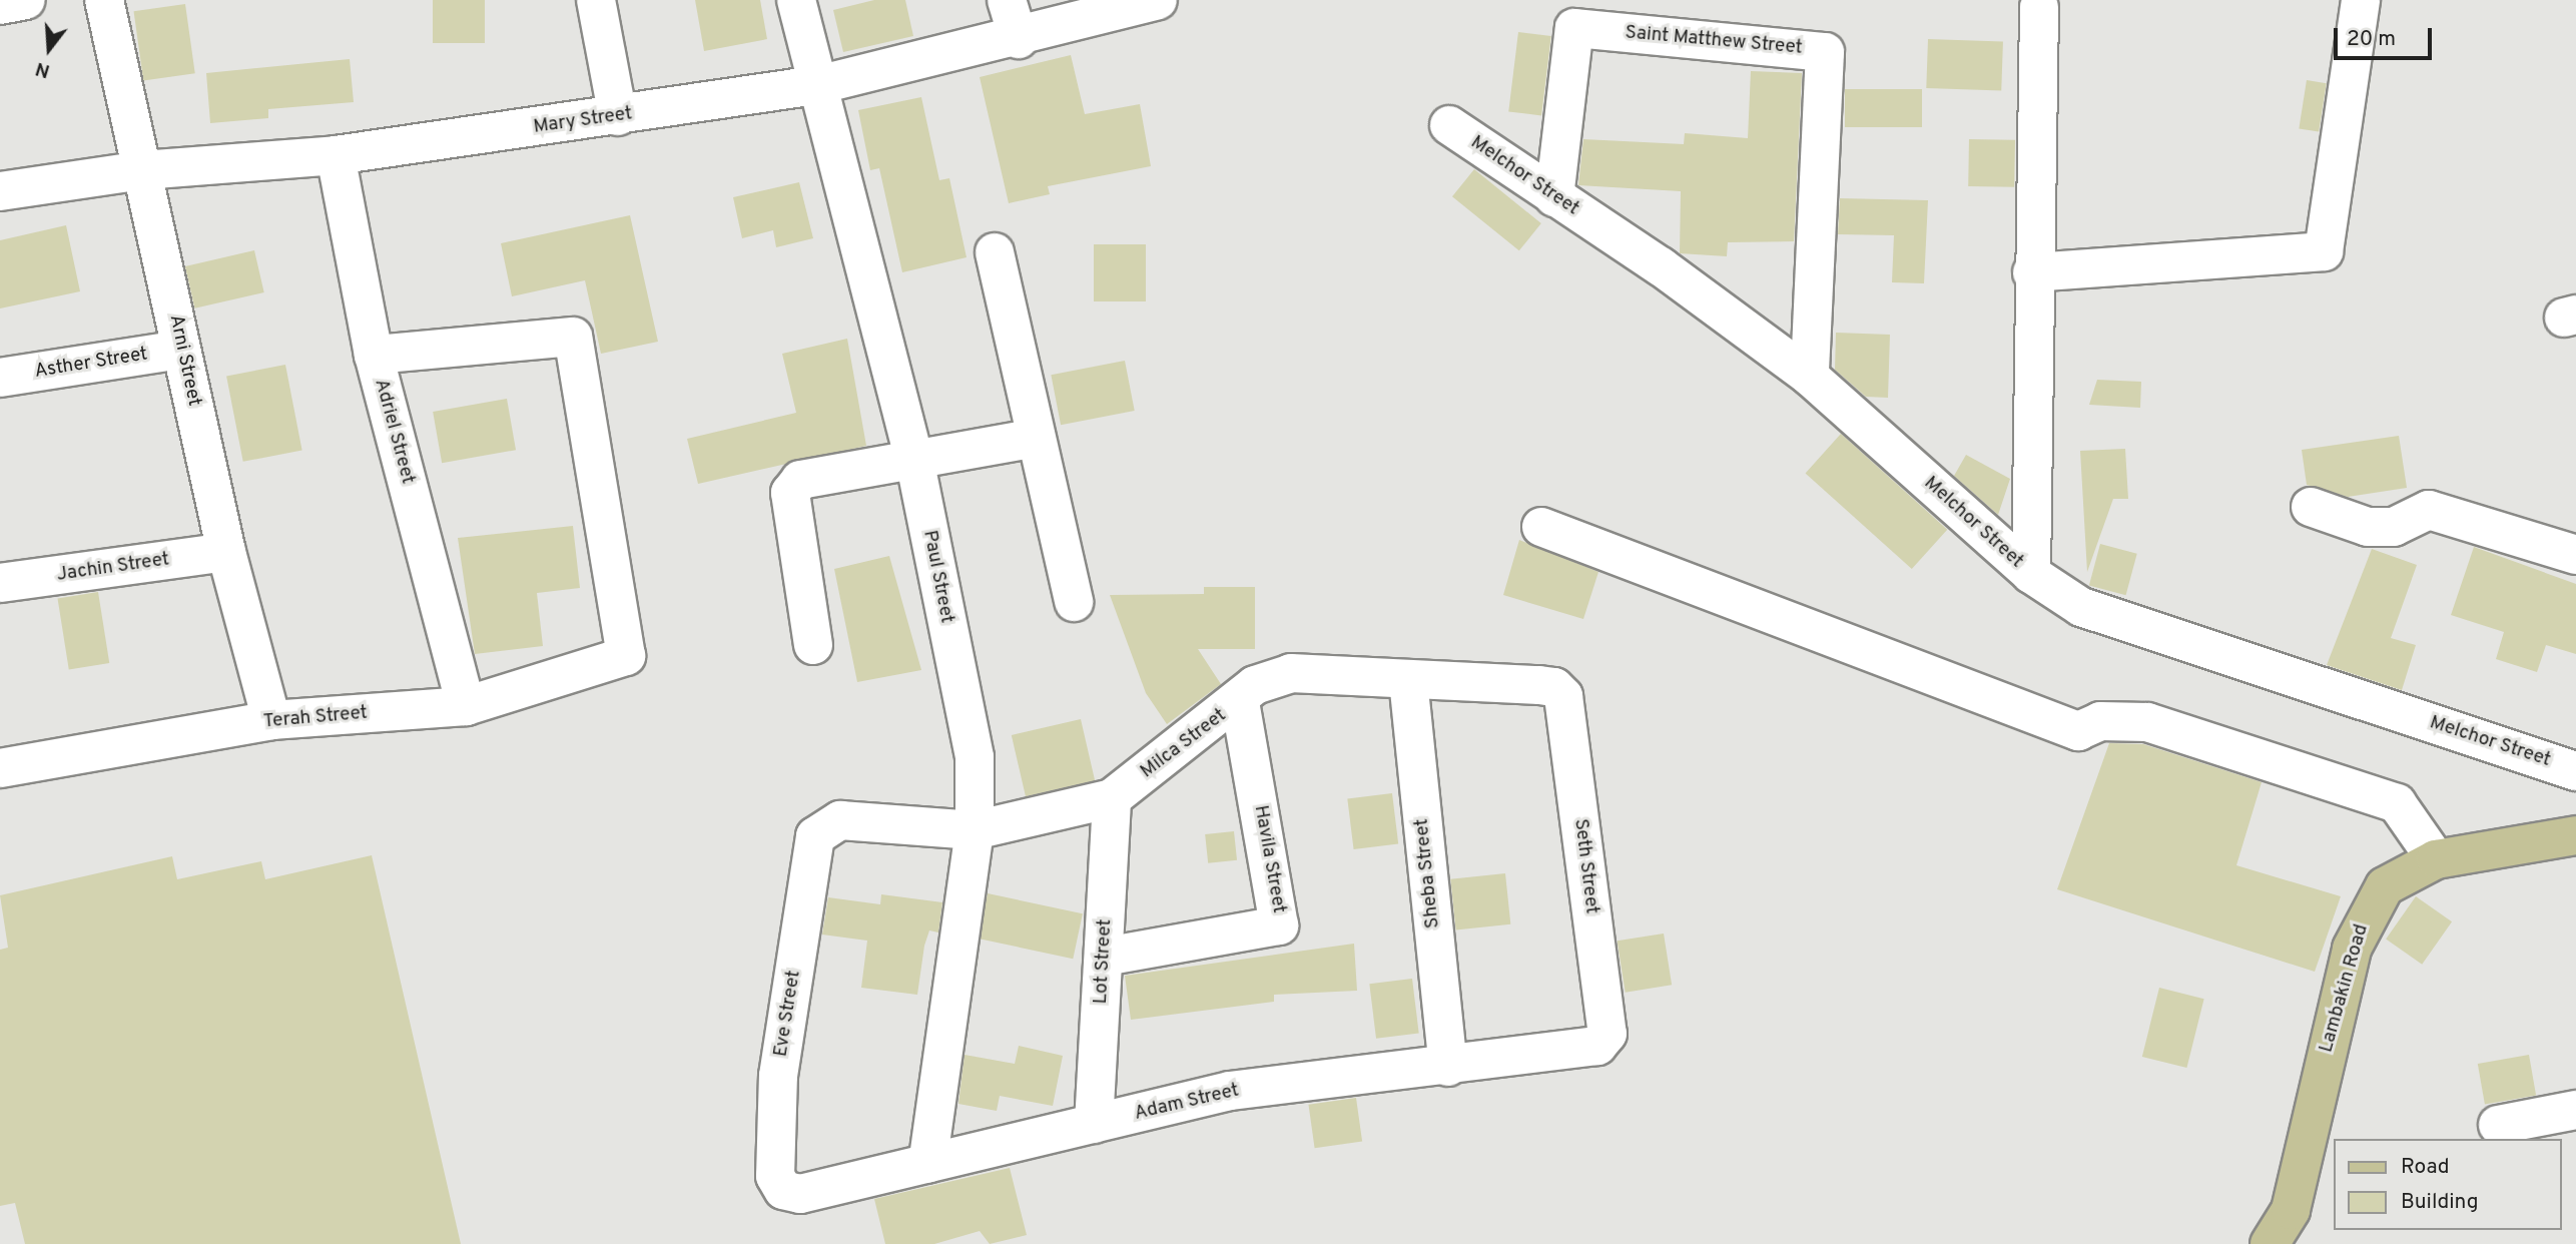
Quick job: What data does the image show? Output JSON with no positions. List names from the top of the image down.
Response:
{
  "streets": {
    "main road": ["Lambakin Road"],
    "street": [
      "Saint Matthew Street",
      "Mary Street",
      "Melchor Street",
      "Arni Street",
      "Asther Street",
      "Adriel Street",
      "Jachin Street",
      "Paul Street",
      "Terah Street",
      "Milca Street",
      "Havila Street",
      "Seth Street",
      "Sheba Street",
      "Lot Street",
      "Eve Street",
      "Adam Street"
    ]
  },
  "crossings": [
    ["Saint Matthew Street", "Melchor Street"],
    ["Mary Street", "Arni Street"],
    ["Mary Street", "Adriel Street"],
    ["Mary Street", "Paul Street"],
    ["Arni Street", "Asther Street"],
    ["Arni Street", "Jachin Street"],
    ["Arni Street", "Terah Street"],
    ["Adriel Street", "Terah Street"],
    ["Paul Street", "Milca Street"],
    ["Paul Street", "Adam Street"],
    ["Milca Street", "Havila Street"],
    ["Milca Street", "Seth Street"],
    ["Milca Street", "Sheba Street"],
    ["Milca Street", "Lot Street"],
    ["Milca Street", "Eve Street"],
    ["Havila Street", "Lot Street"],
    ["Seth Street", "Adam Street"],
    ["Sheba Street", "Adam Street"],
    ["Lot Street", "Adam Street"],
    ["Eve Street", "Adam Street"]
  ],
  "legend": ["Road", "Building"],
  "scale_bar": "20 m",
  "north": "bottom"
}
